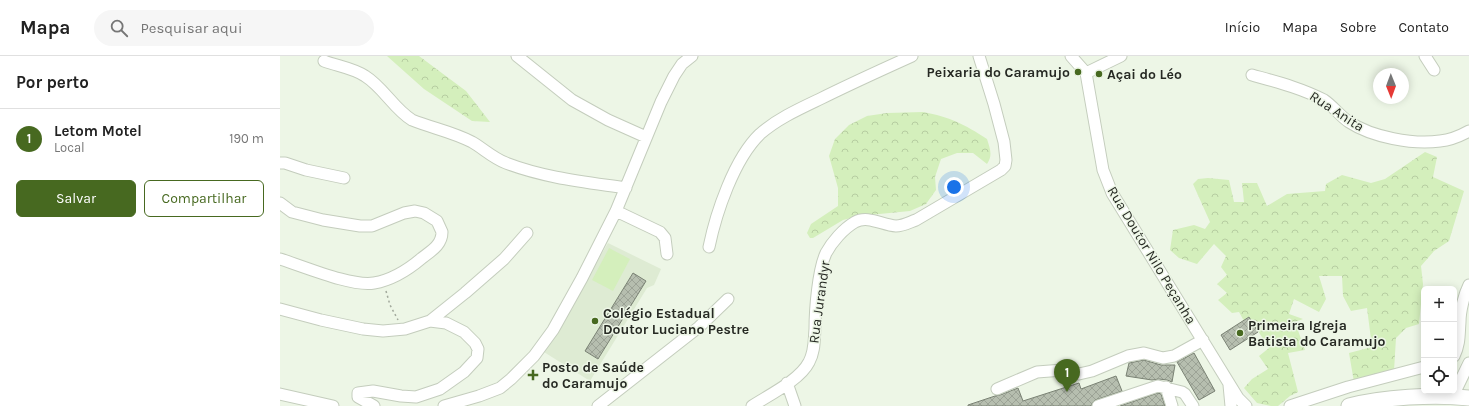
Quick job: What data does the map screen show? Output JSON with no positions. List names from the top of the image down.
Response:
{
  "streets": {
    "street": ["Rua Anita", "Rua Doutor Nilo Peçanha", "Rua Jurandyr"]
  },
  "places": {
    "other": [
      "Peixaria do Caramujo",
      "Açai do Léo",
      "Colégio Estadual Doutor Luciano Pestre",
      "Primeira Igreja Batista do Caramujo"
    ],
    "health": ["Posto de Saúde do Caramujo"]
  },
  "north": "bottom",
  "page": {
    "header": "Mapa",
    "search": "Pesquisar aqui",
    "nav": [
      "Início",
      "Mapa",
      "Sobre",
      "Contato"
    ],
    "heading": "Por perto",
    "list": [
      {
        "mark": "1",
        "name": "Letom Motel",
        "note": "Local",
        "value": "190 m"
      }
    ],
    "buttons": ["Salvar", "Compartilhar"],
    "map_buttons": ["+", "−"],
    "pins": "1"
  }
}
